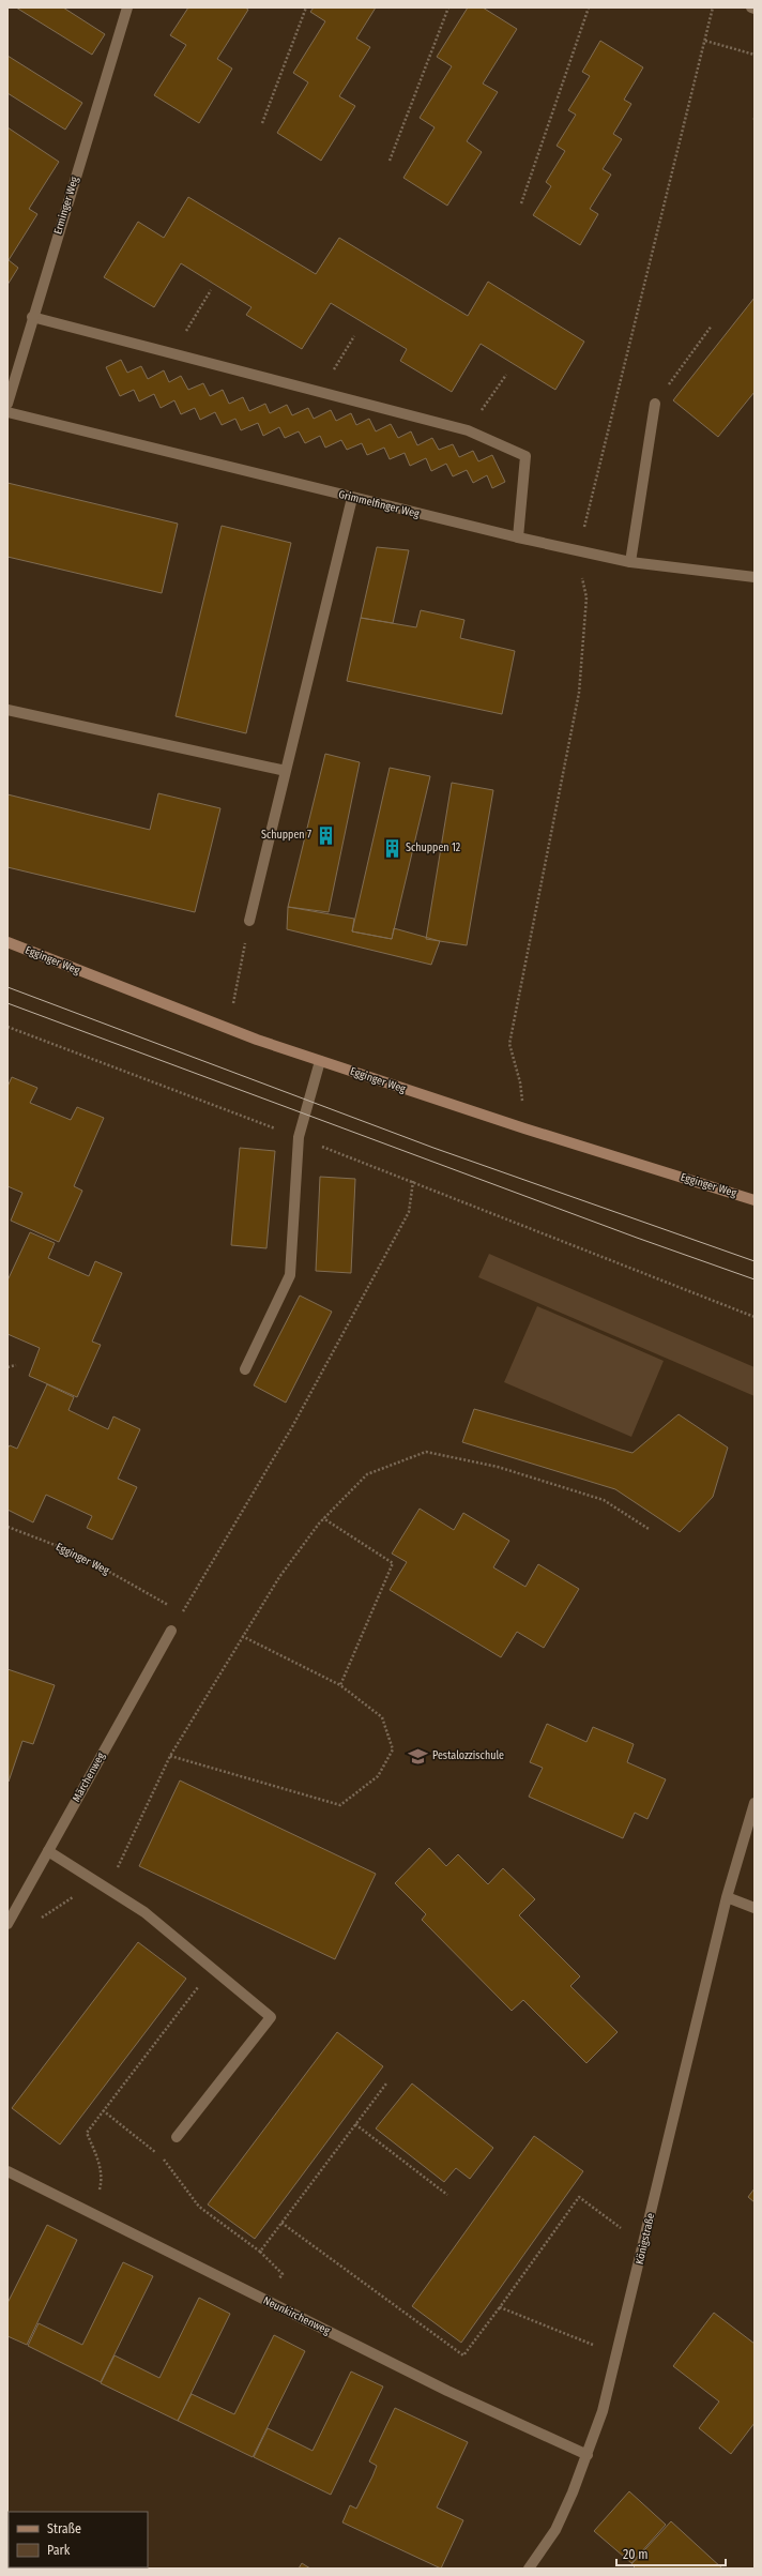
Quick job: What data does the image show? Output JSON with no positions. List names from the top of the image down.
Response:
{
  "streets": {
    "street": [
      "Erminger Weg",
      "Grimmelfinger Weg",
      "Egginger Weg",
      "Märchenweg",
      "Königstraße",
      "Neunkirchenweg"
    ]
  },
  "crossings": [
    ["Königstraße", "Neunkirchenweg"]
  ],
  "places": {
    "building": ["Schuppen 7", "Schuppen 12"],
    "school or university": ["Pestalozzischule"]
  },
  "legend": ["Straße", "Park"],
  "scale_bar": "20 m"
}
